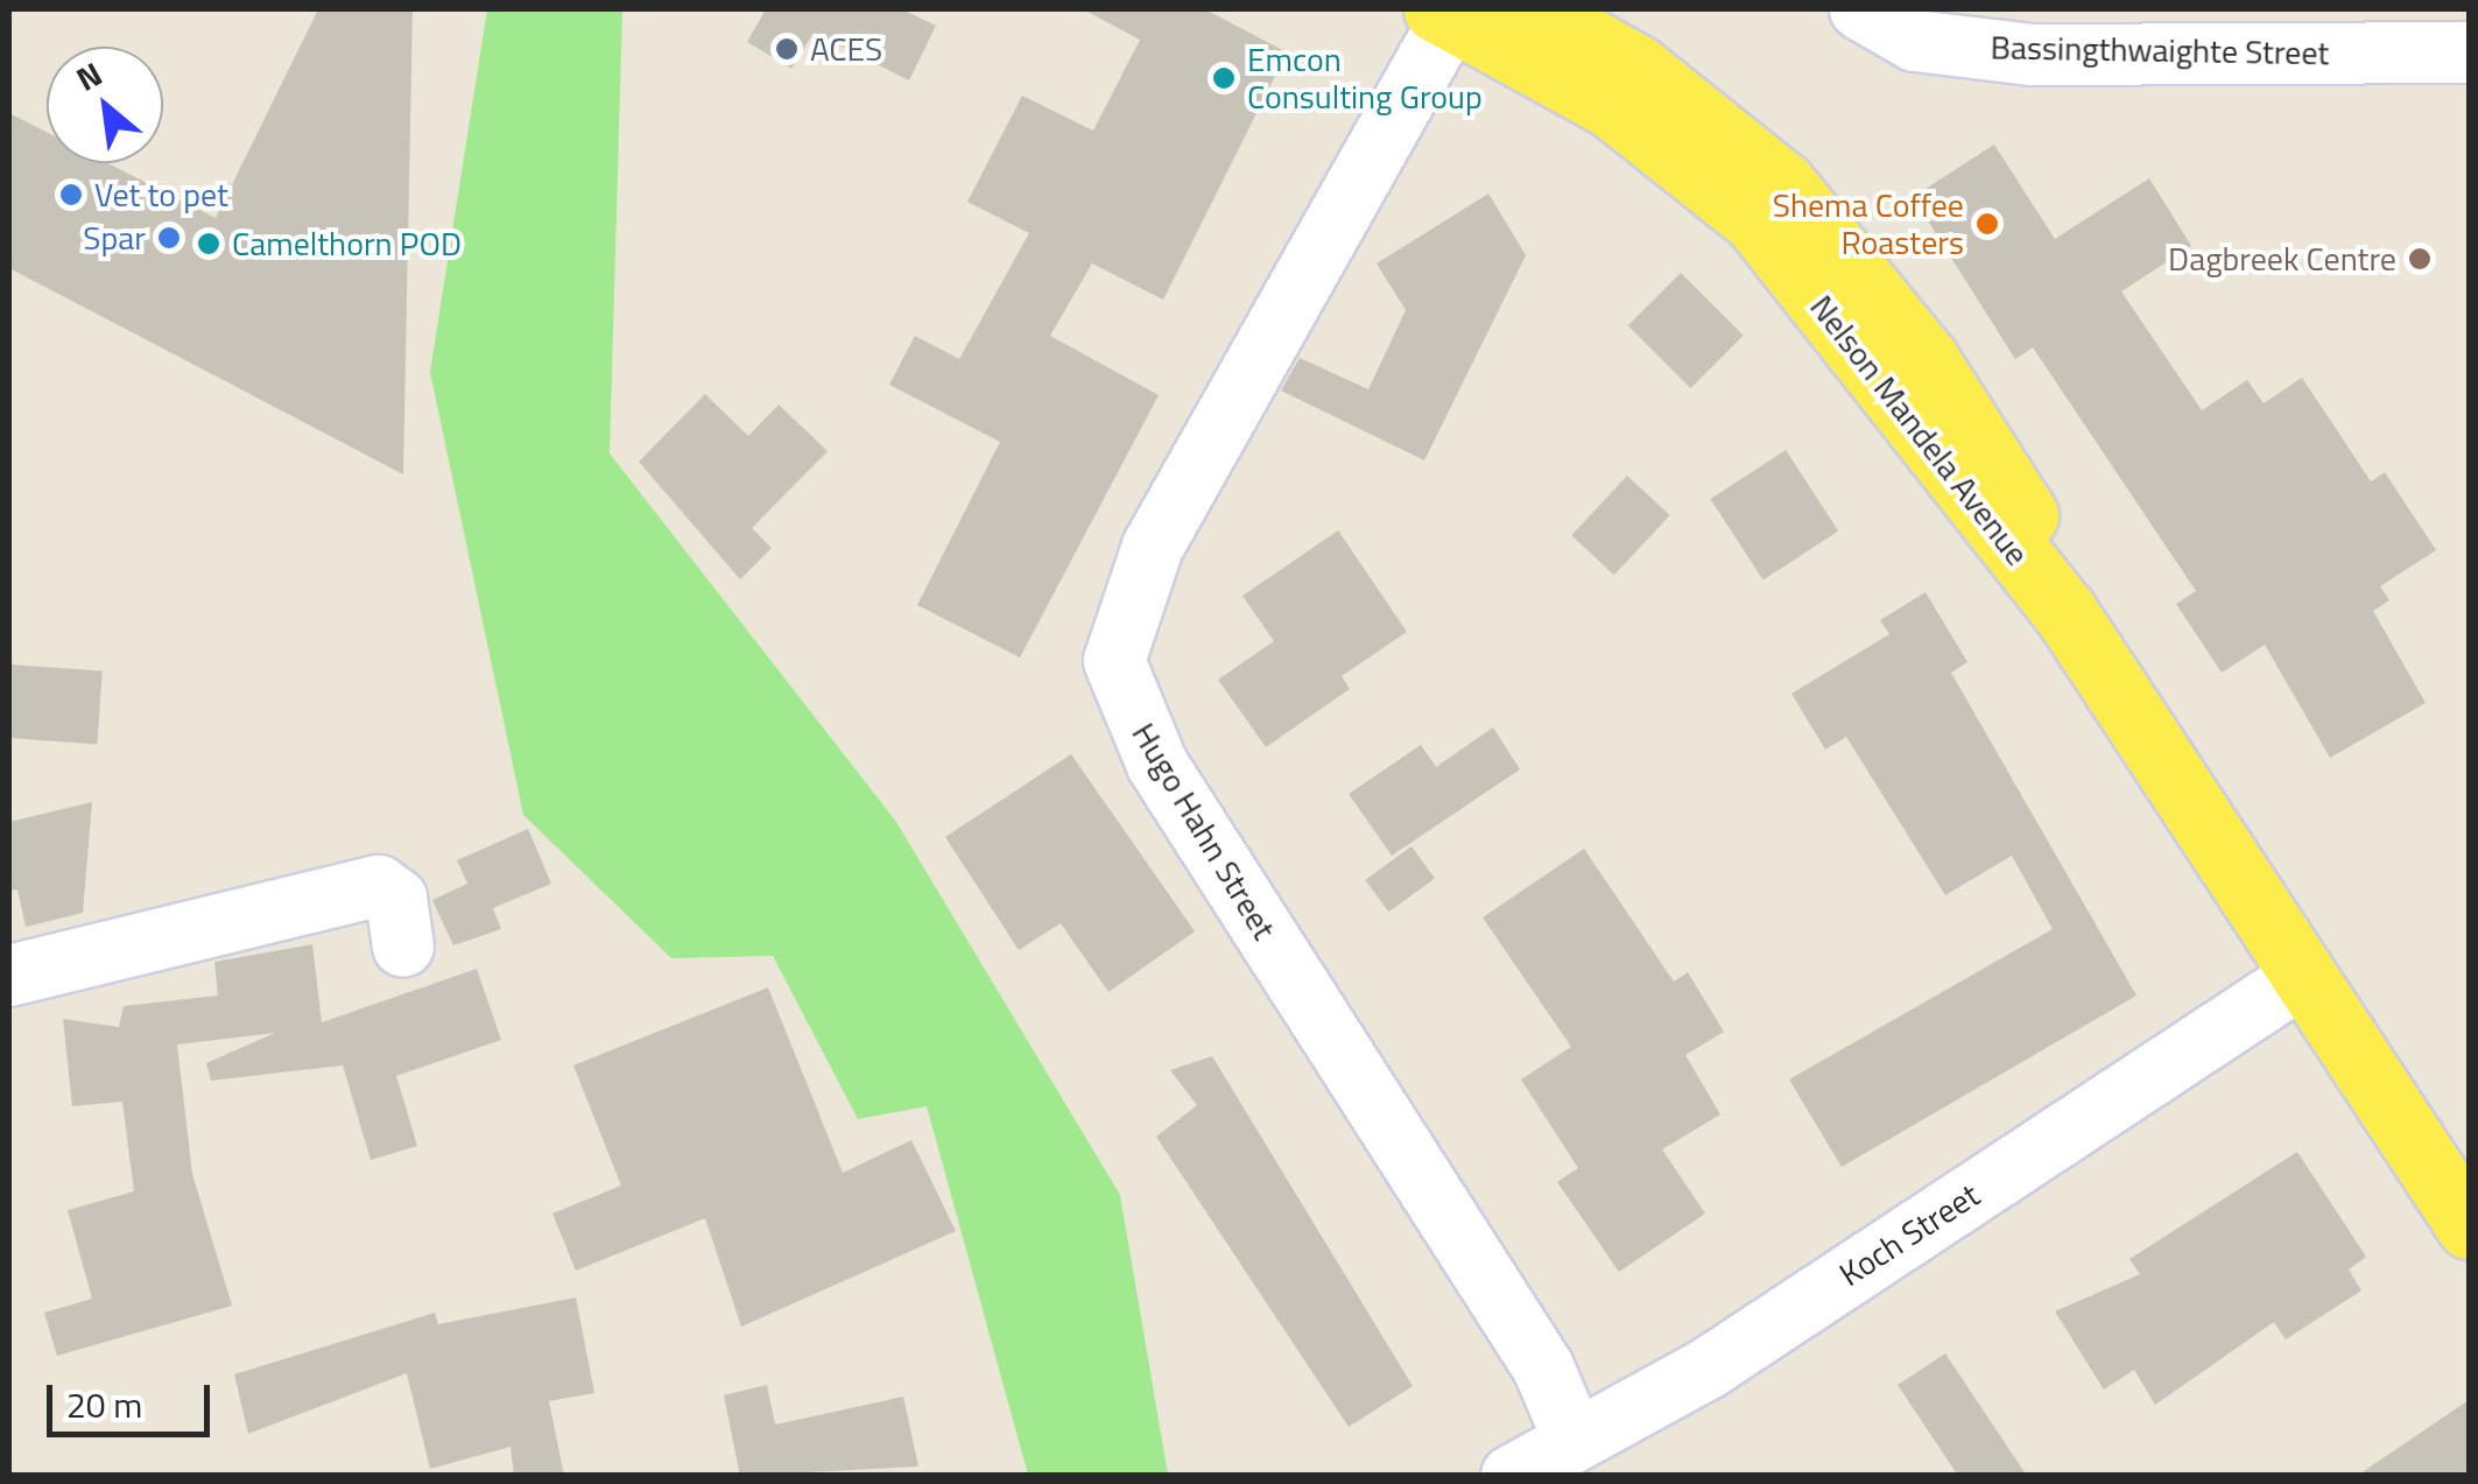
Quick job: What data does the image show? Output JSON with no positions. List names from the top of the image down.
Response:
{
  "streets": {
    "main road": ["Nelson Mandela Avenue"],
    "street": ["Bassingthwaighte Street", "Hugo Hahn Street", "Koch Street"]
  },
  "crossings": [
    ["Nelson Mandela Avenue", "Hugo Hahn Street"],
    ["Nelson Mandela Avenue", "Koch Street"],
    ["Hugo Hahn Street", "Koch Street"]
  ],
  "places": [
    "ACES",
    "Emcon Consulting Group",
    "Vet to pet",
    "Shema Coffee Roasters",
    "Spar",
    "Camelthorn POD",
    "Dagbreek Centre"
  ],
  "scale_bar": "20 m",
  "north": "top left"
}
